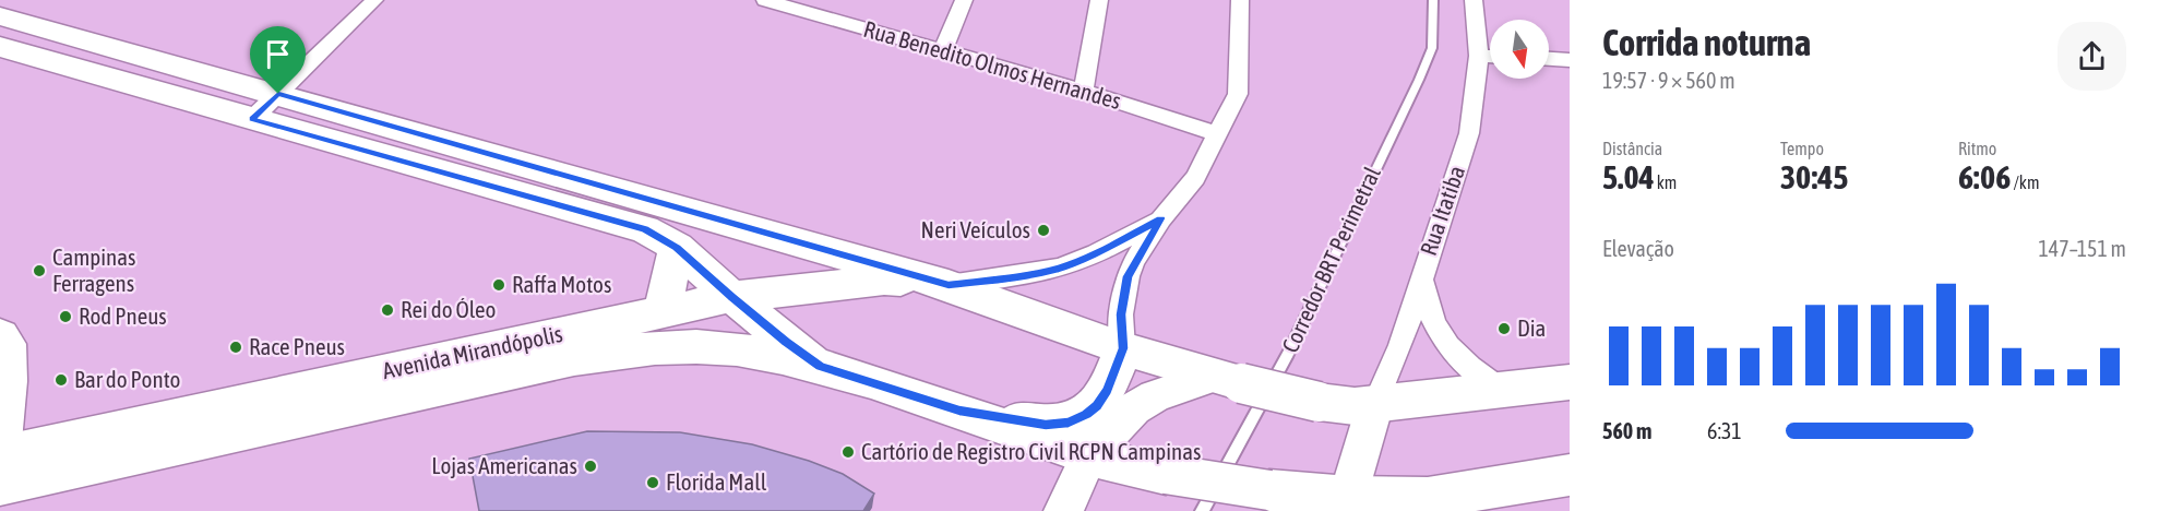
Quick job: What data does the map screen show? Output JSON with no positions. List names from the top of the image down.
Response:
{
  "streets": {
    "main road": ["Avenida Mirandópolis"],
    "street": ["Rua Benedito Olmos Hernandes", "Rua Itatiba"],
    "lane": ["Corredor BRT Perimetral"]
  },
  "places": [
    "Neri Veículos",
    "Campinas Ferragens",
    "Raffa Motos",
    "Rei do Óleo",
    "Rod Pneus",
    "Dia",
    "Race Pneus",
    "Bar do Ponto",
    "Cartório de Registro Civil RCPN Campinas",
    "Lojas Americanas",
    "Florida Mall"
  ],
  "north": "bottom",
  "page": {
    "heading": ["Corrida noturna", "19:57 · 9 × 560 m"],
    "stats": [
      ["Distância", "5.04 km"],
      ["Tempo", "30:45"],
      ["Ritmo", "6:06 /km"]
    ],
    "chart": ["Elevação", "147–151 m"],
    "list": [
      {
        "name": "560 m",
        "note": "6:31"
      }
    ]
  }
}
